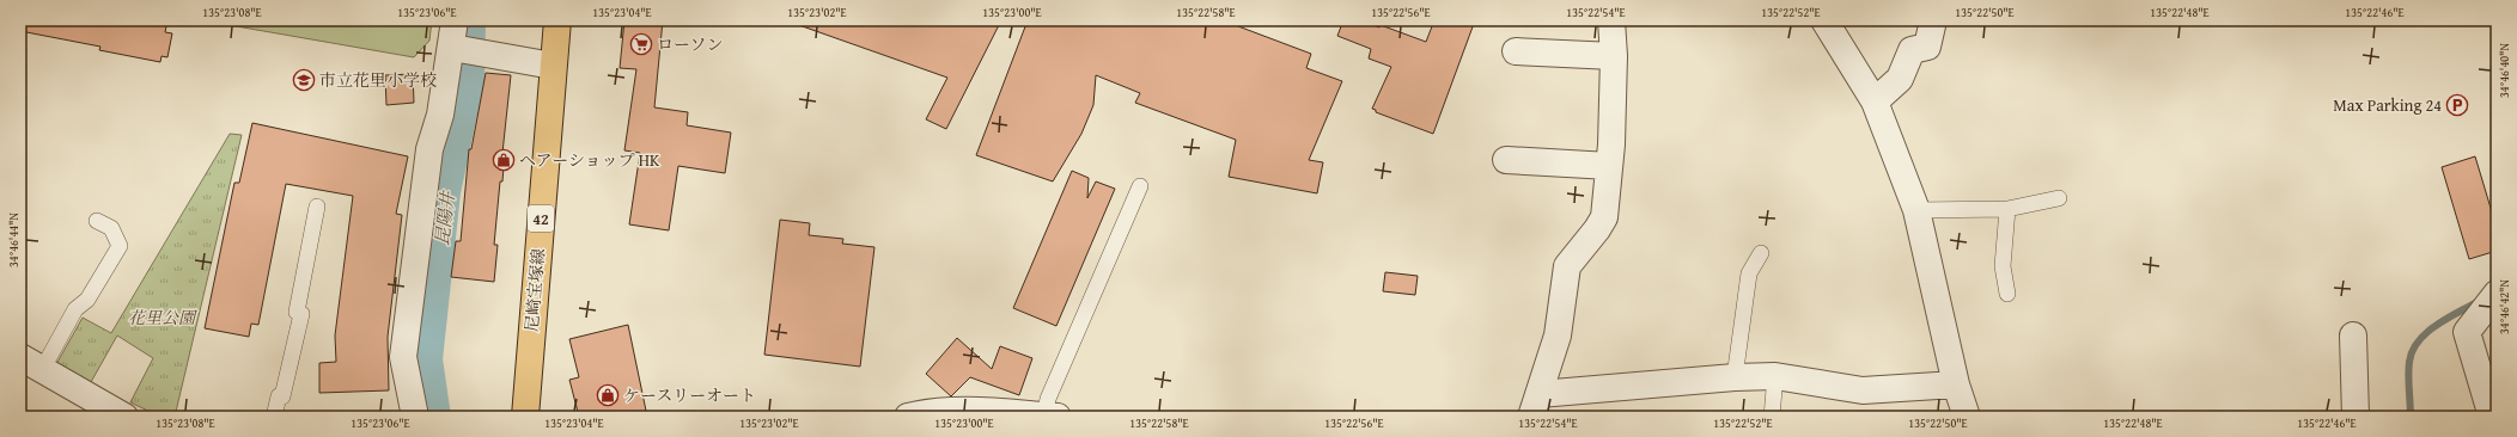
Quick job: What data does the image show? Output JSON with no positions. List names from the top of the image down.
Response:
{
  "streets": {
    "main road": ["42", "尼崎宝塚線"]
  },
  "water": ["昆陽井"],
  "parks": ["花里公園"],
  "places": {
    "supermarket": ["ローソン"],
    "school or university": ["市立花里小学校"],
    "parking": ["Max Parking 24"],
    "shop": ["ヘアーショップ HK", "ケースリーオート"]
  },
  "coordinates": [
    "135°23'08\"E",
    "135°23'06\"E",
    "135°23'04\"E",
    "135°23'02\"E",
    "135°23'00\"E",
    "135°22'58\"E",
    "135°22'56\"E",
    "135°22'54\"E",
    "135°22'52\"E",
    "135°22'50\"E",
    "135°22'48\"E",
    "135°22'46\"E",
    "34°46'40\"N",
    "34°46'44\"N",
    "34°46'42\"N"
  ]
}
